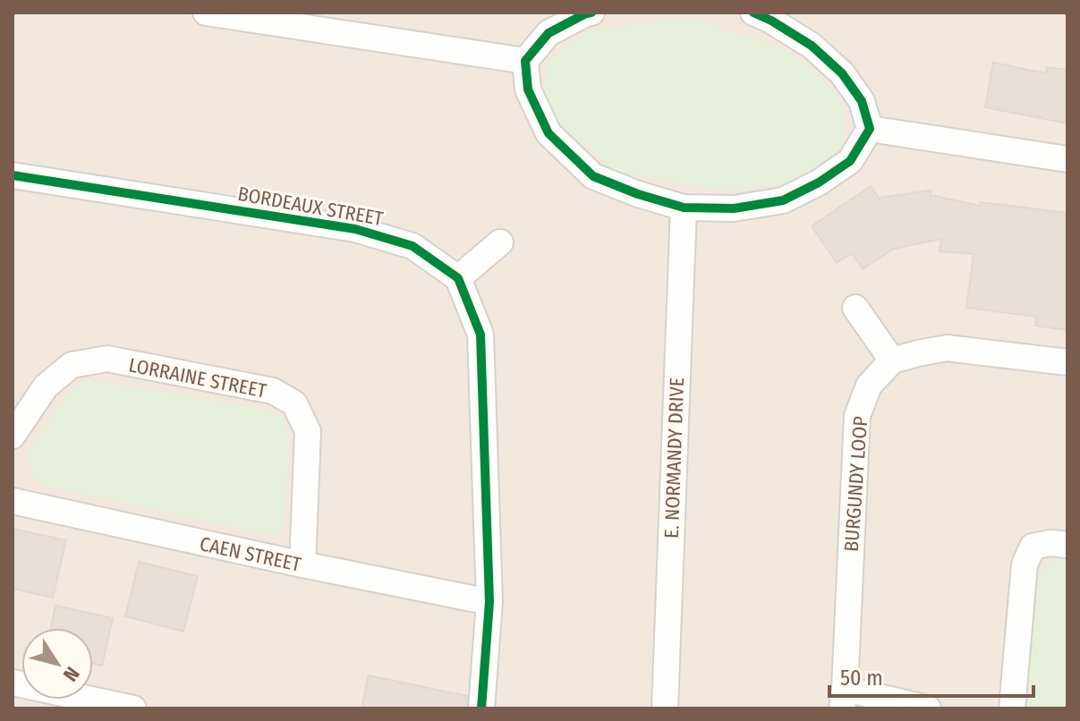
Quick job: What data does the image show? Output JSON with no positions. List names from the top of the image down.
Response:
{
  "streets": {
    "street": [
      "BORDEAUX STREET",
      "LORRAINE STREET",
      "E. NORMANDY DRIVE",
      "BURGUNDY LOOP",
      "CAEN STREET"
    ]
  },
  "crossings": [
    ["LORRAINE STREET", "CAEN STREET"]
  ],
  "scale_bar": "50 m",
  "north": "bottom right"
}
